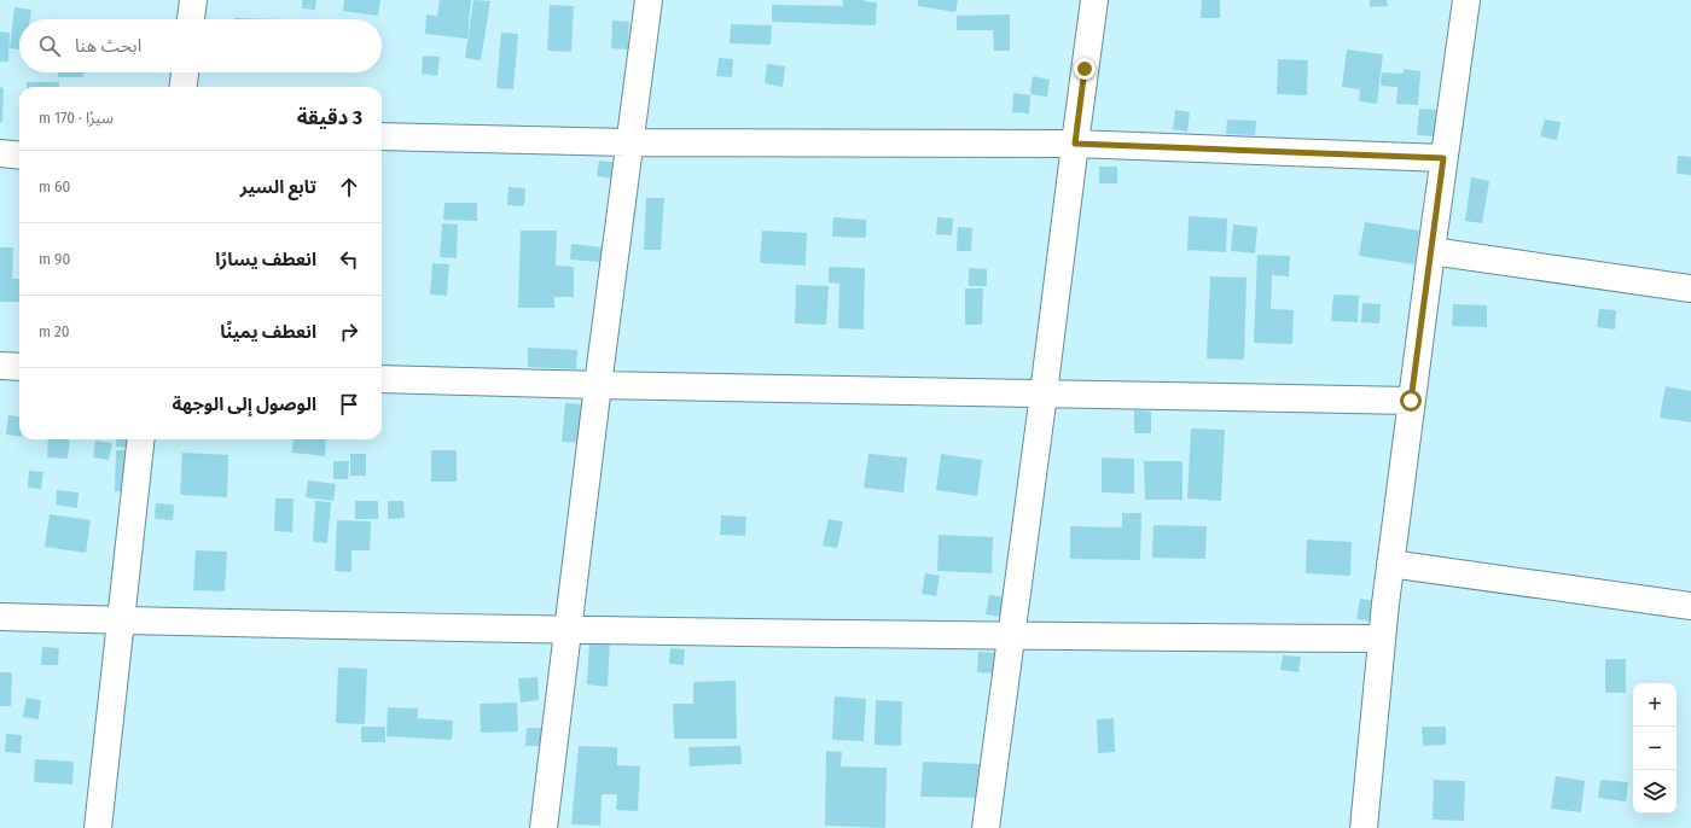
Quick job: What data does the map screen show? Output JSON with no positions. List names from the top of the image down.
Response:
{
  "page": {
    "search": "ابحث هنا",
    "heading": ["3 دقيقة", "سيرًا · 170 m"],
    "list": [
      ["تابع السير", "60 m"],
      ["انعطف يسارًا", "90 m"],
      ["انعطف يمينًا", "20 m"],
      "الوصول إلى الوجهة"
    ],
    "map_buttons": ["+", "−"]
  }
}
